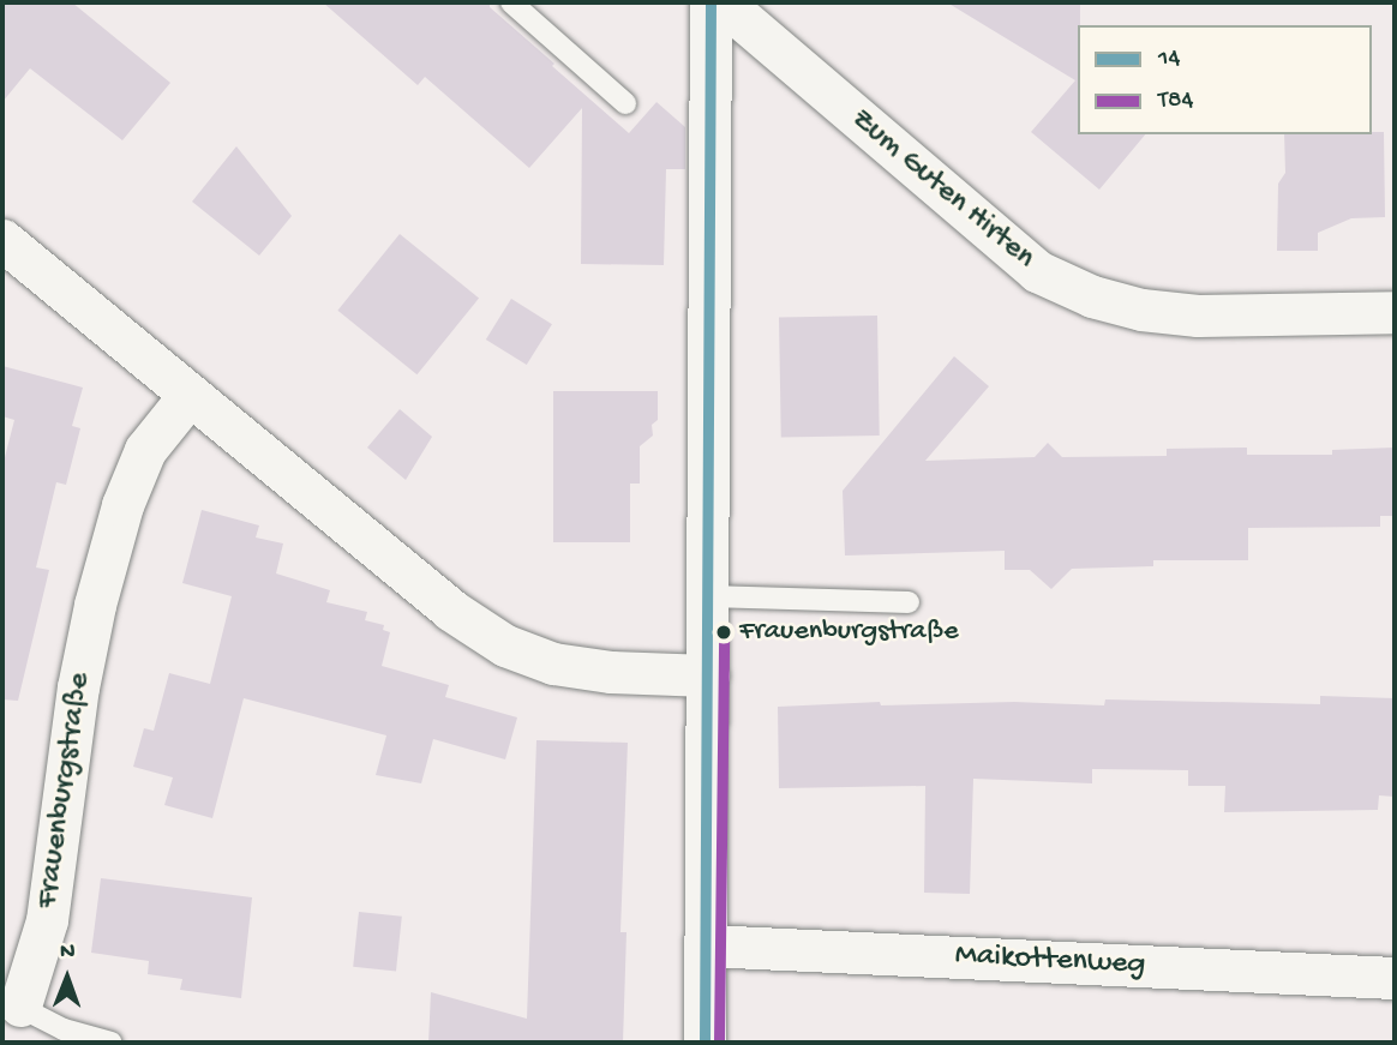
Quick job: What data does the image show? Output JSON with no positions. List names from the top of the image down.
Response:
{
  "streets": {
    "street": ["Zum Guten Hirten", "Frauenburgstraße", "Maikottenweg"]
  },
  "places": ["Frauenburgstraße"],
  "lines": ["transit line 14", "transit line T84"],
  "legend": ["14", "T84"],
  "north": "top"
}
